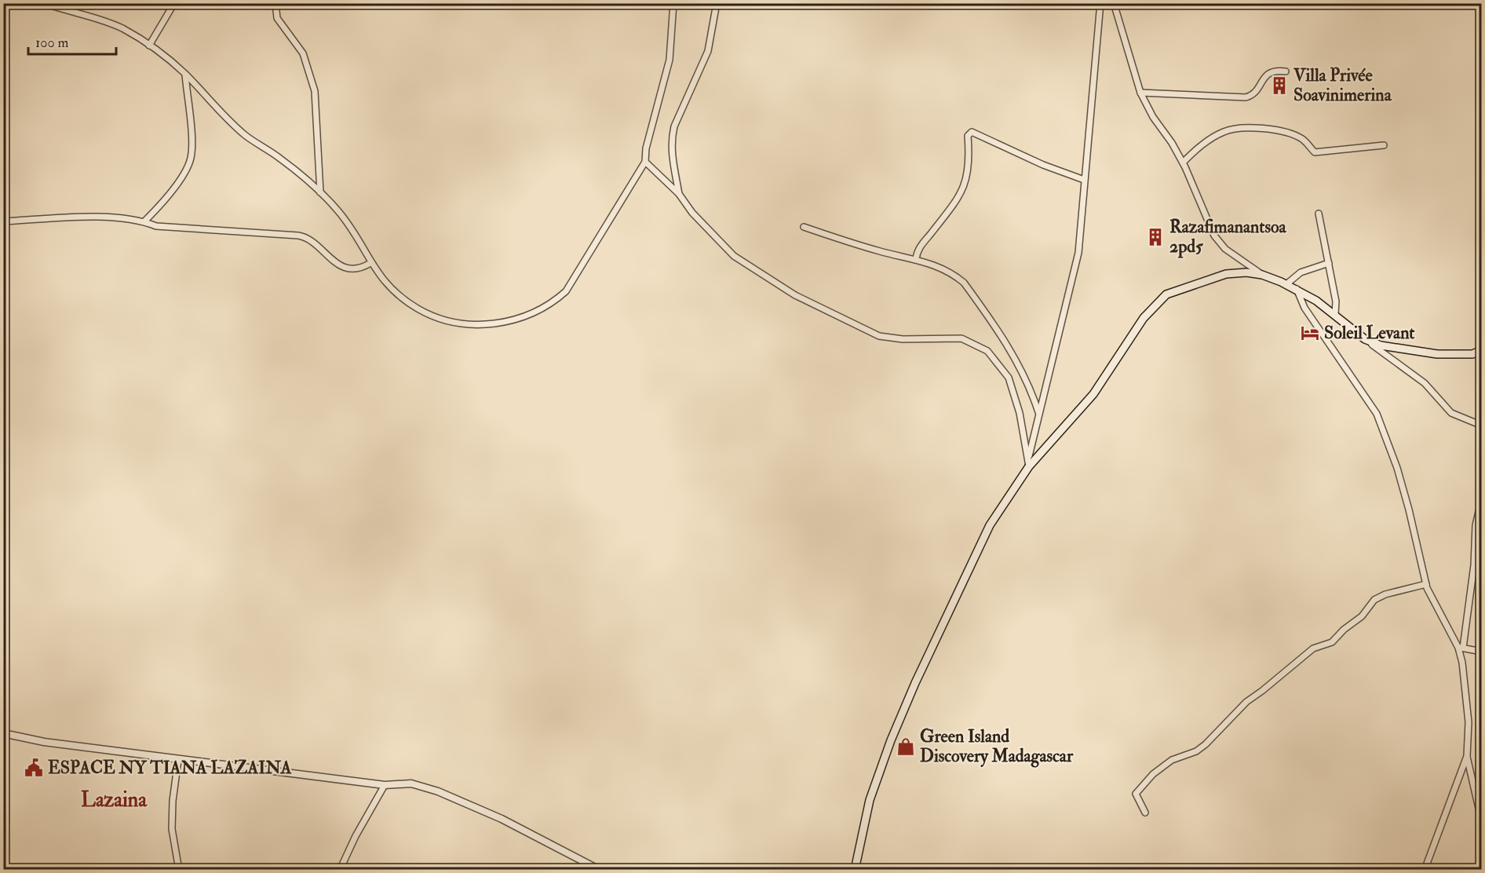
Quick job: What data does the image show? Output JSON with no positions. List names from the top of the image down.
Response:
{
  "districts": ["Lazaina"],
  "places": {
    "building": ["Villa Privée Soavinimerina", "Razafimanantsoa 2pd5"],
    "hotel": ["Soleil Levant"],
    "shop": ["Green Island Discovery Madagascar"],
    "public building": ["ESPACE NY TIANA LAZAINA"]
  },
  "scale_bar": "100 m"
}
